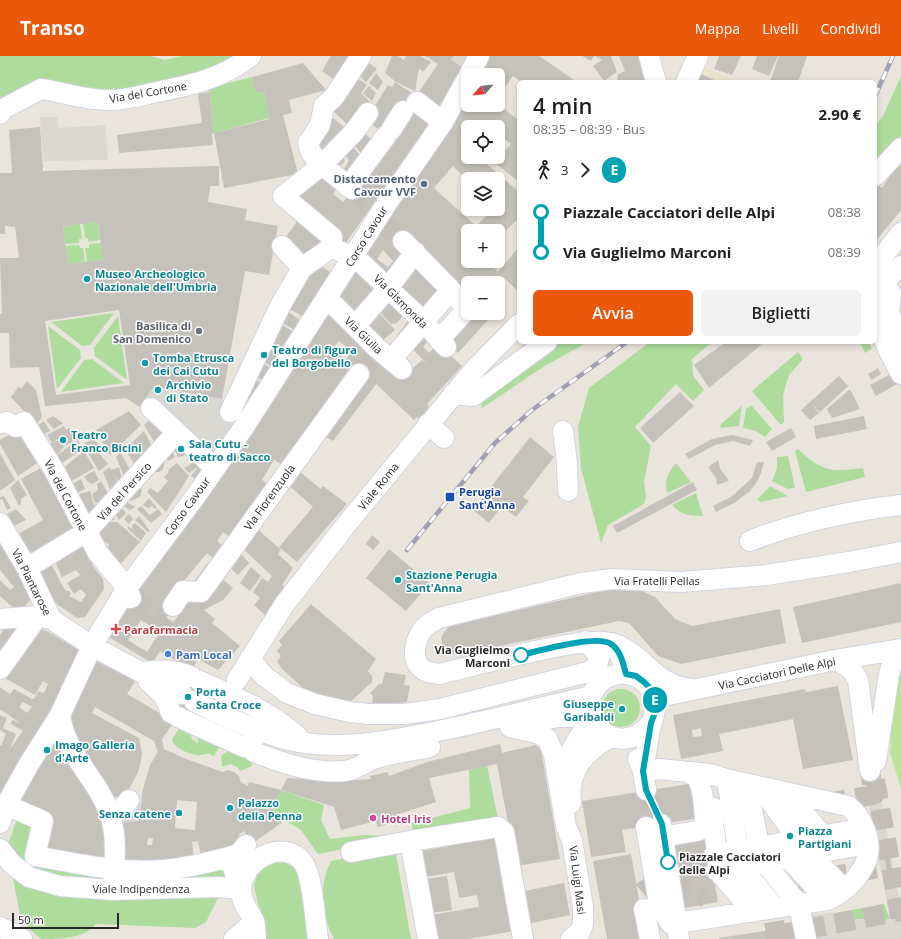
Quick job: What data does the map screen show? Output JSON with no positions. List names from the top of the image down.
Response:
{
  "streets": {
    "street": [
      "Via del Cortone",
      "Corso Cavour",
      "Via Gismonda",
      "Via Giulia",
      "Viale Roma",
      "Via del Persico",
      "Via Fiorenzuola",
      "Via Fratelli Pellas",
      "Via Piantarose",
      "Via Cacciatori Delle Alpi",
      "Via Luigi Masi",
      "Viale Indipendenza"
    ]
  },
  "crossings": [
    ["Via del Cortone", "Corso Cavour"],
    ["Via del Cortone", "Via del Persico"],
    ["Corso Cavour", "Via Gismonda"],
    ["Corso Cavour", "Via Giulia"],
    ["Via Gismonda", "Via Giulia"],
    ["Via del Persico", "Via Piantarose"]
  ],
  "places": {
    "other": [
      "Distaccamento Cavour VVF",
      "Museo Archeologico Nazionale dell'Umbria",
      "Basilica di San Domenico",
      "Teatro di figura del Borgobello",
      "Tomba Etrusca dei Cai Cutu",
      "Archivio di Stato",
      "Teatro Franco Bicini",
      "Sala Cutu - teatro di Sacco",
      "Stazione Perugia Sant'Anna",
      "Pam Local",
      "Via Guglielmo Marconi",
      "Porta Santa Croce",
      "Giuseppe Garibaldi",
      "Imago Galleria d'Arte",
      "Palazzo della Penna",
      "Senza catene",
      "Hotel Iris",
      "Piazza Partigiani",
      "Piazzale Cacciatori delle Alpi"
    ],
    "transit": ["Perugia Sant'Anna"],
    "health": ["Parafarmacia"]
  },
  "lines": ["bus line E"],
  "scale_bar": "50 m",
  "north": "bottom left",
  "page": {
    "header": "Transo",
    "nav": ["Mappa", "Livelli", "Condividi"],
    "on_map": "E",
    "map_buttons": ["+", "−"],
    "heading": ["4 min", "08:35 – 08:39 · Bus", "2.90 €"],
    "legs": ["3", "E"],
    "list": [
      {
        "name": "Piazzale Cacciatori delle Alpi",
        "value": "08:38"
      },
      {
        "name": "Via Guglielmo Marconi",
        "value": "08:39"
      }
    ],
    "buttons": ["Avvia", "Biglietti"],
    "scale": "50 m"
  }
}
